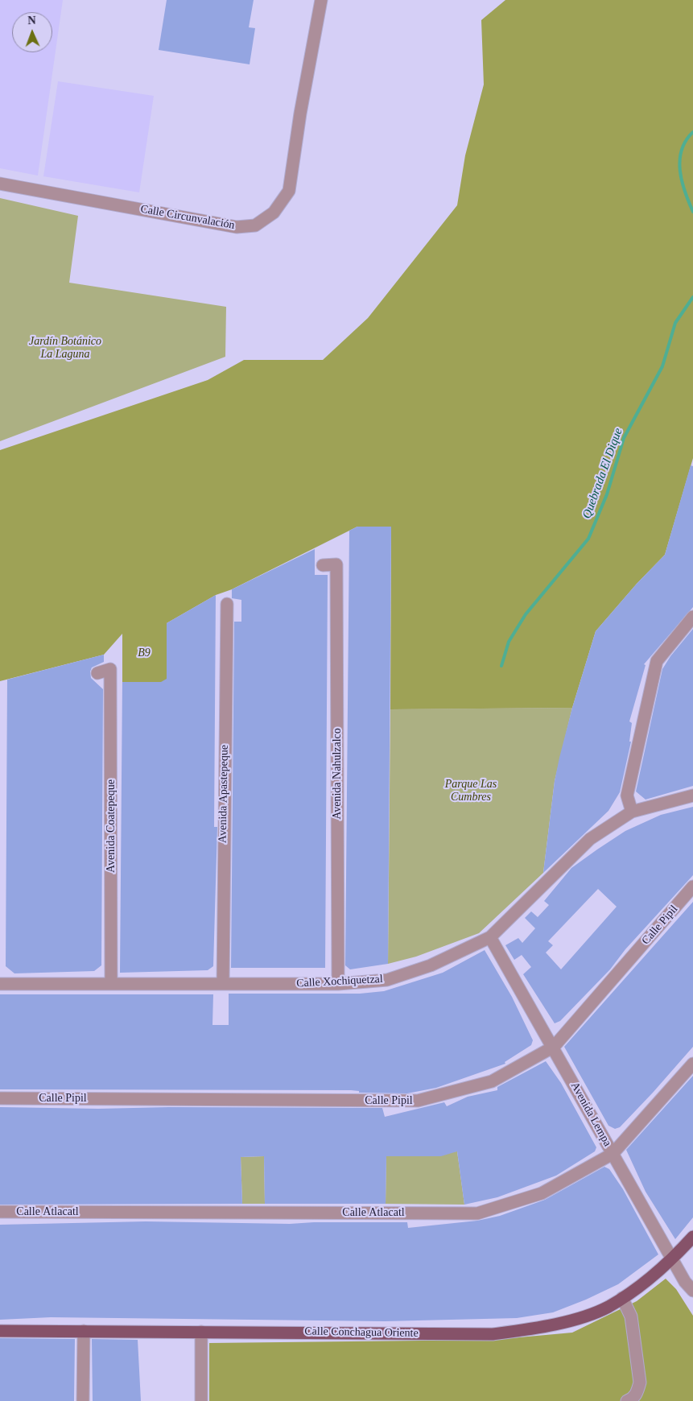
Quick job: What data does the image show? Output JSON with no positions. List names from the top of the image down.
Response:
{
  "streets": {
    "main road": ["Calle Conchagua Oriente"],
    "street": [
      "Calle Circunvalación",
      "Avenida Nahulzalco",
      "Avenida Apastepeque",
      "Avenida Coatepeque",
      "Calle Pipil",
      "Calle Xochiquetzal",
      "Avenida Lempa",
      "Calle Atlacatl"
    ]
  },
  "crossings": [
    ["Avenida Nahulzalco", "Calle Xochiquetzal"],
    ["Avenida Apastepeque", "Calle Xochiquetzal"],
    ["Avenida Coatepeque", "Calle Xochiquetzal"],
    ["Calle Pipil", "Avenida Lempa"],
    ["Calle Xochiquetzal", "Avenida Lempa"],
    ["Avenida Lempa", "Calle Atlacatl"],
    ["Avenida Lempa", "Calle Conchagua Oriente"]
  ],
  "water": ["Quebrada El Dique"],
  "parks": ["Jardín Botánico La Laguna", "B9", "Parque Las Cumbres"],
  "north": "top"
}
